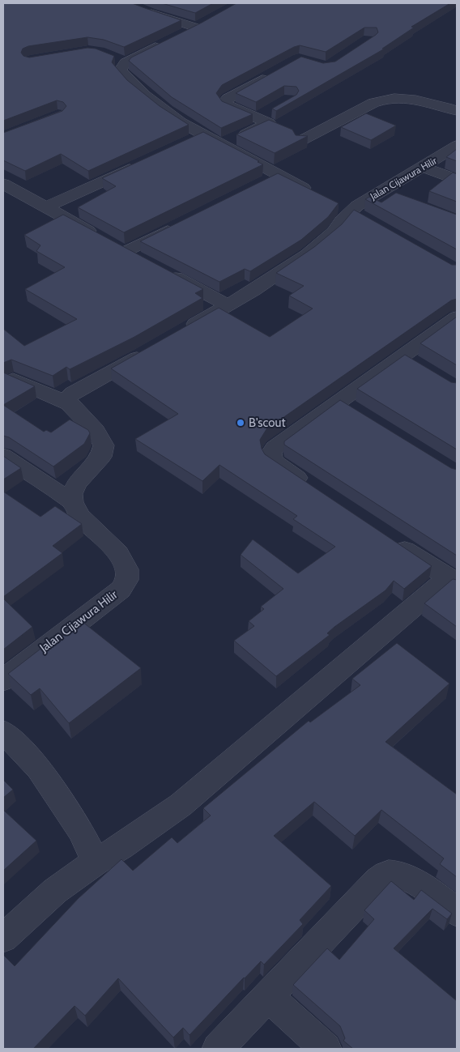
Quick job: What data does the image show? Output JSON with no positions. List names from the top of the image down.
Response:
{
  "streets": {
    "street": ["Jalan Cijawura Hilir"]
  },
  "places": ["B'scout"]
}
